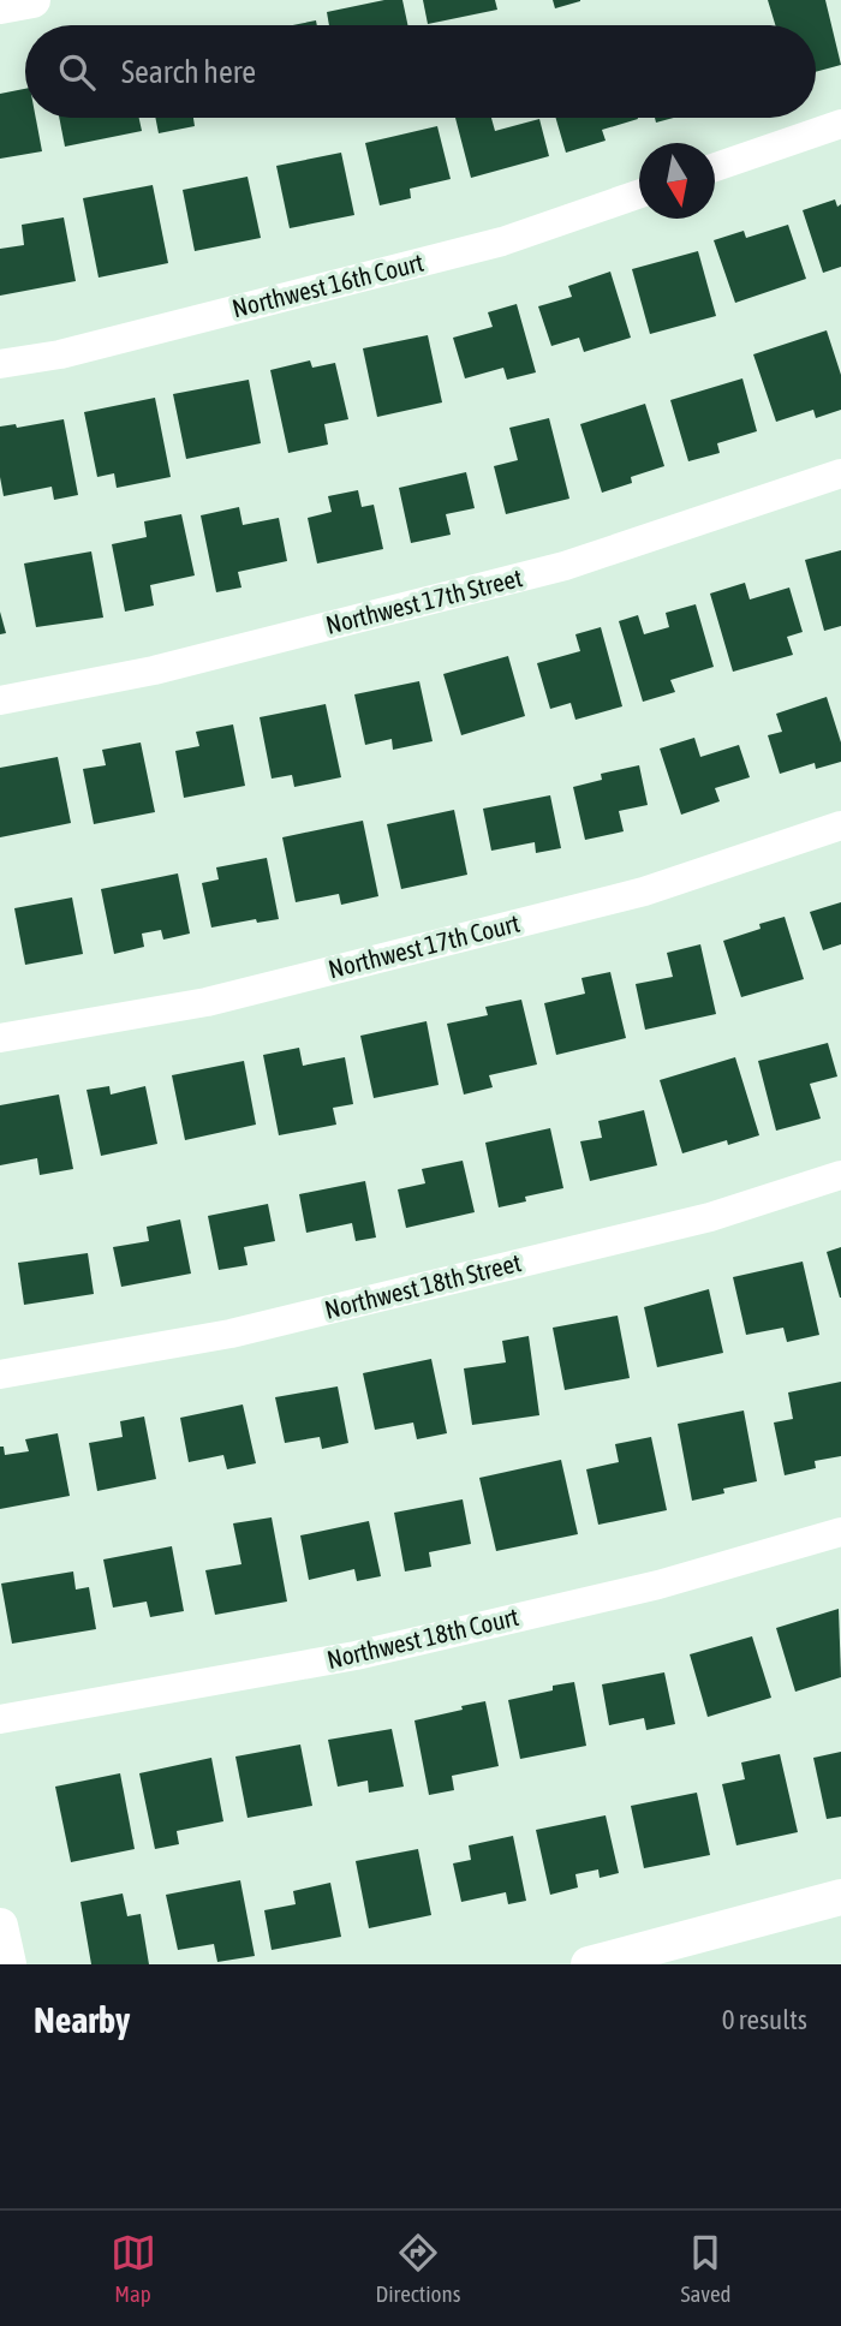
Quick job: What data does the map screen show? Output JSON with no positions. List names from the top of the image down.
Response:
{
  "streets": {
    "street": [
      "Northwest 16th Court",
      "Northwest 17th Street",
      "Northwest 17th Court",
      "Northwest 18th Street",
      "Northwest 18th Court"
    ]
  },
  "north": "bottom",
  "page": {
    "search": "Search here",
    "heading": ["Nearby", "0 results"],
    "nav": ["Map", "Directions", "Saved"]
  }
}
